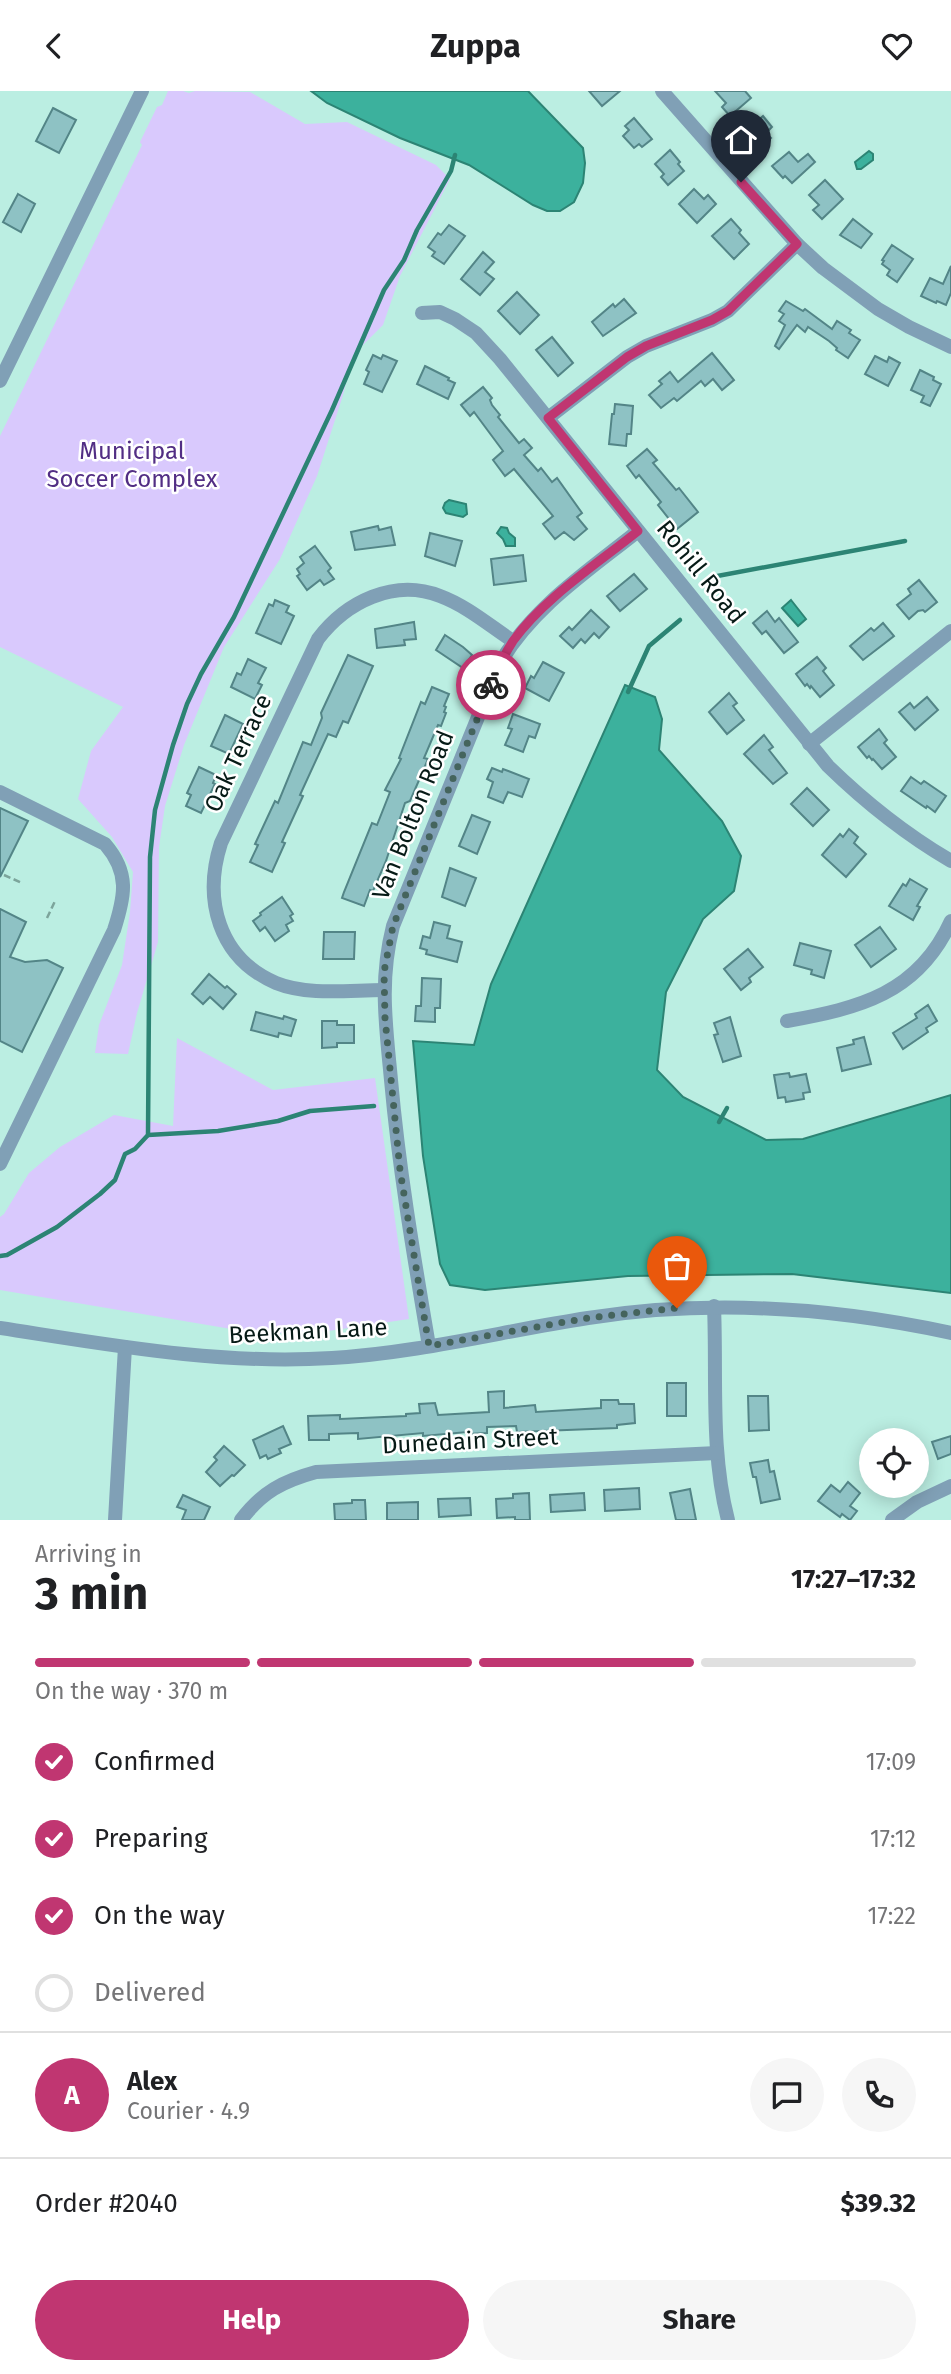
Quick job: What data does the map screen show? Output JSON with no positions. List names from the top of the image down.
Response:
{
  "streets": {
    "street": [
      "Rohill Road",
      "Oak Terrace",
      "Van Bolton Road",
      "Beekman Lane",
      "Dunedain Street"
    ]
  },
  "crossings": [
    ["Rohill Road", "Van Bolton Road"],
    ["Oak Terrace", "Van Bolton Road"],
    ["Van Bolton Road", "Beekman Lane"]
  ],
  "parks": ["Municipal Soccer Complex"],
  "page": {
    "header": "Zuppa",
    "heading": ["3 min", "Arriving in", "17:27–17:32"],
    "panel": [
      "Alex",
      "Courier · 4.9",
      "Order #2040",
      "$39.32"
    ],
    "bar": "On the way · 370 m",
    "list": [
      ["Confirmed", "17:09"],
      ["Preparing", "17:12"],
      ["On the way", "17:22"],
      "Delivered"
    ],
    "round": "A",
    "buttons": ["Help", "Share"]
  }
}
